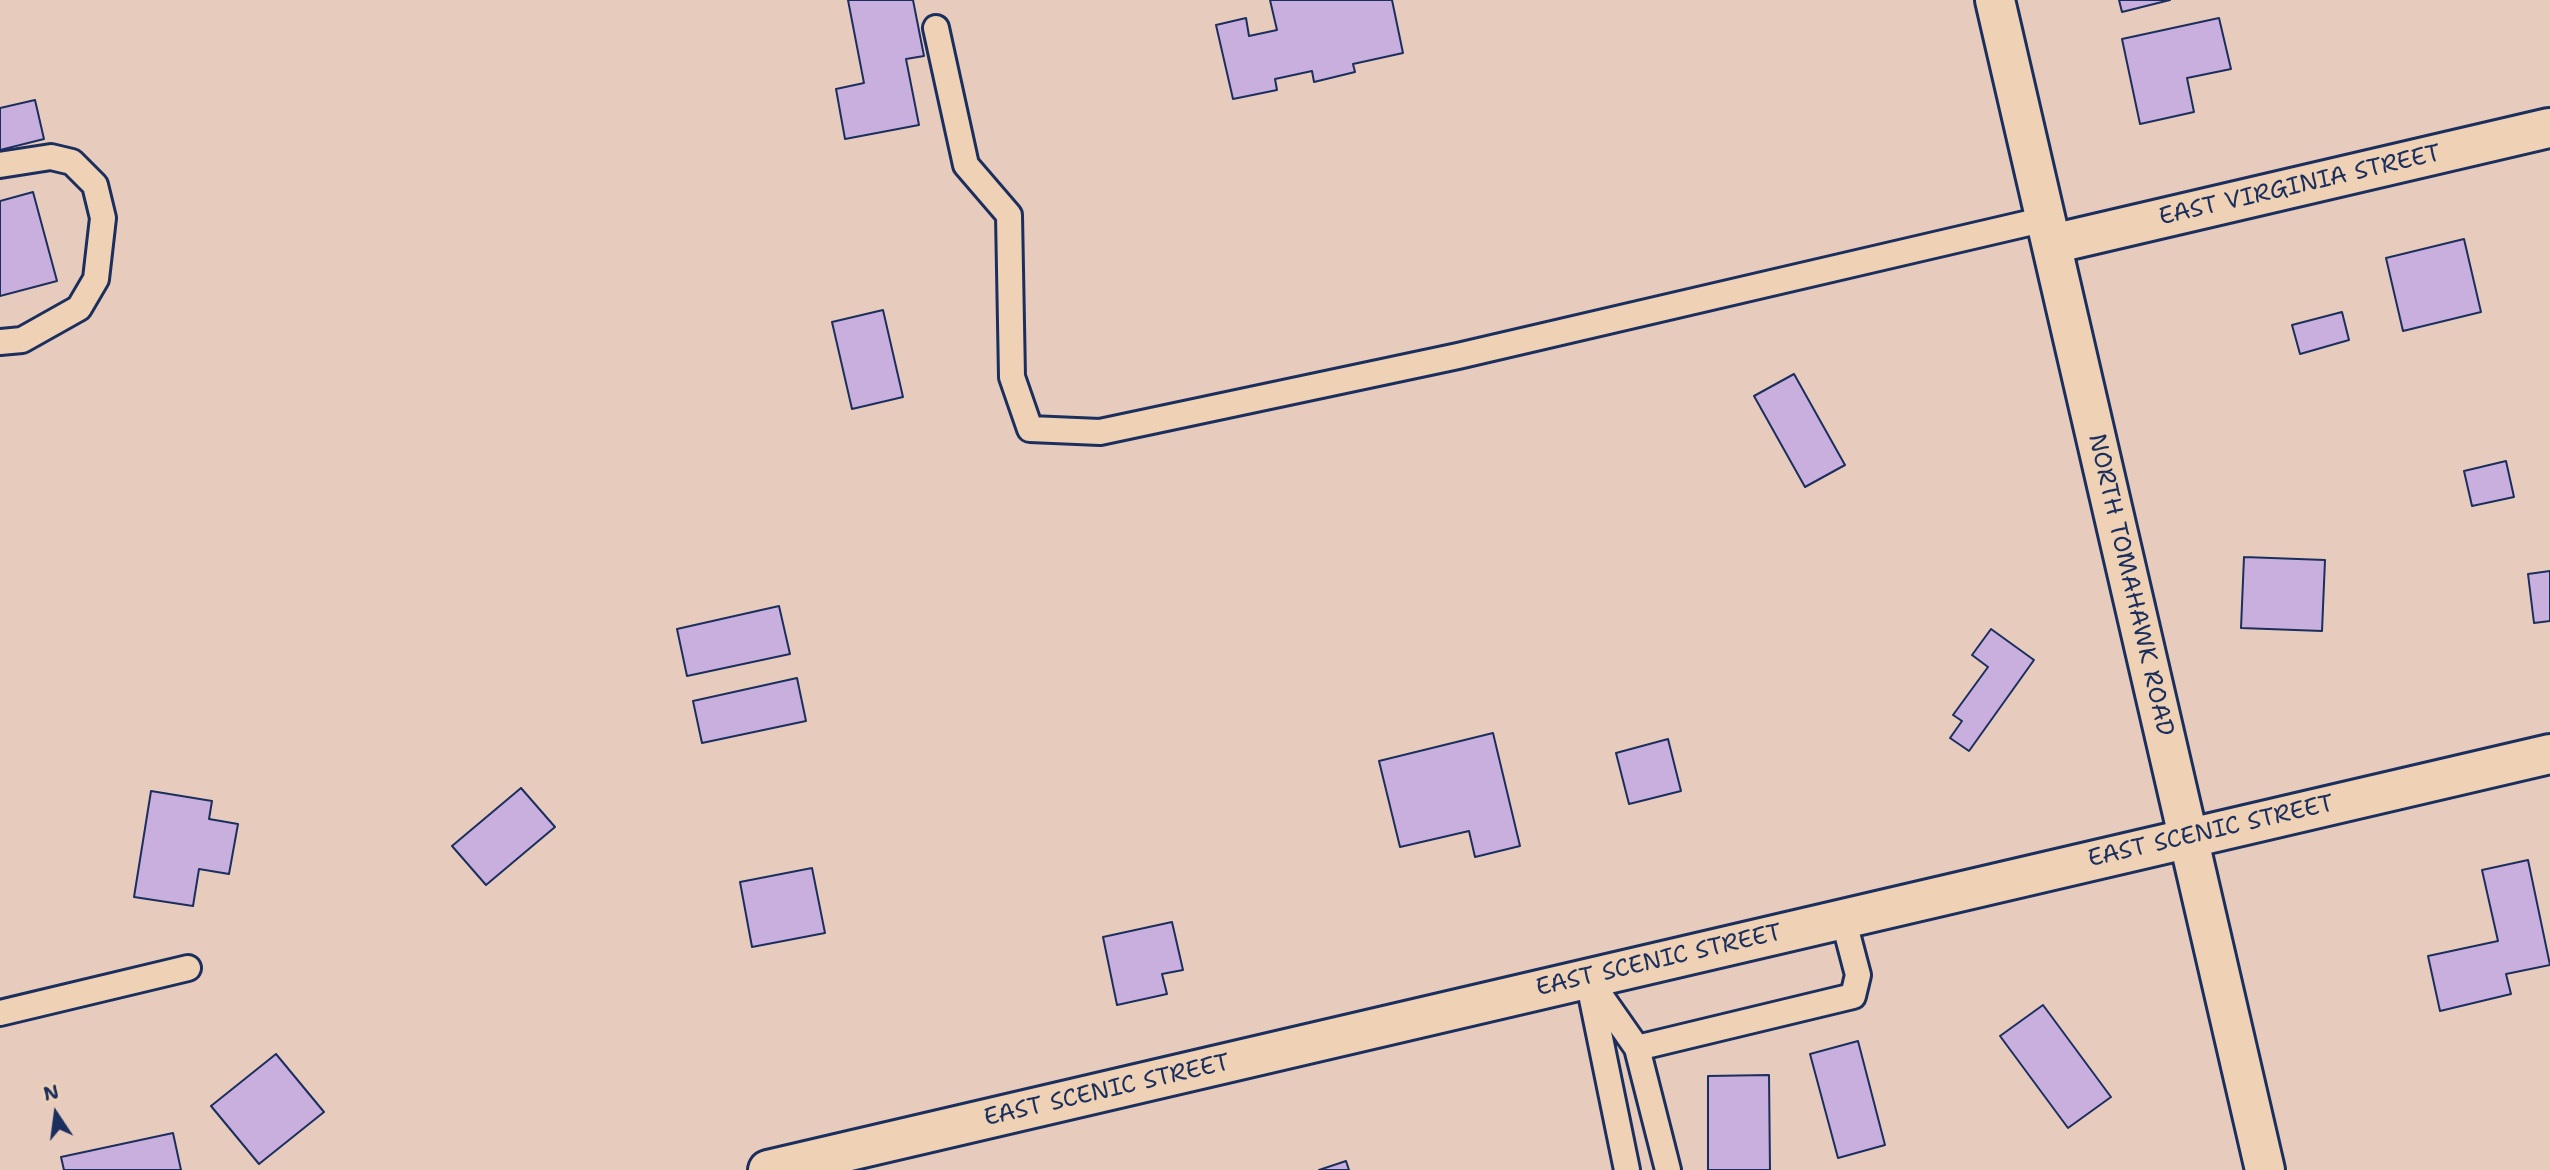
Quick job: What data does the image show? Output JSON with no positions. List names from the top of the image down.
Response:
{
  "streets": {
    "street": ["EAST VIRGINIA STREET", "NORTH TOMAHAWK ROAD", "EAST SCENIC STREET"]
  },
  "crossings": [
    ["EAST VIRGINIA STREET", "NORTH TOMAHAWK ROAD"],
    ["NORTH TOMAHAWK ROAD", "EAST SCENIC STREET"]
  ],
  "north": "top"
}
